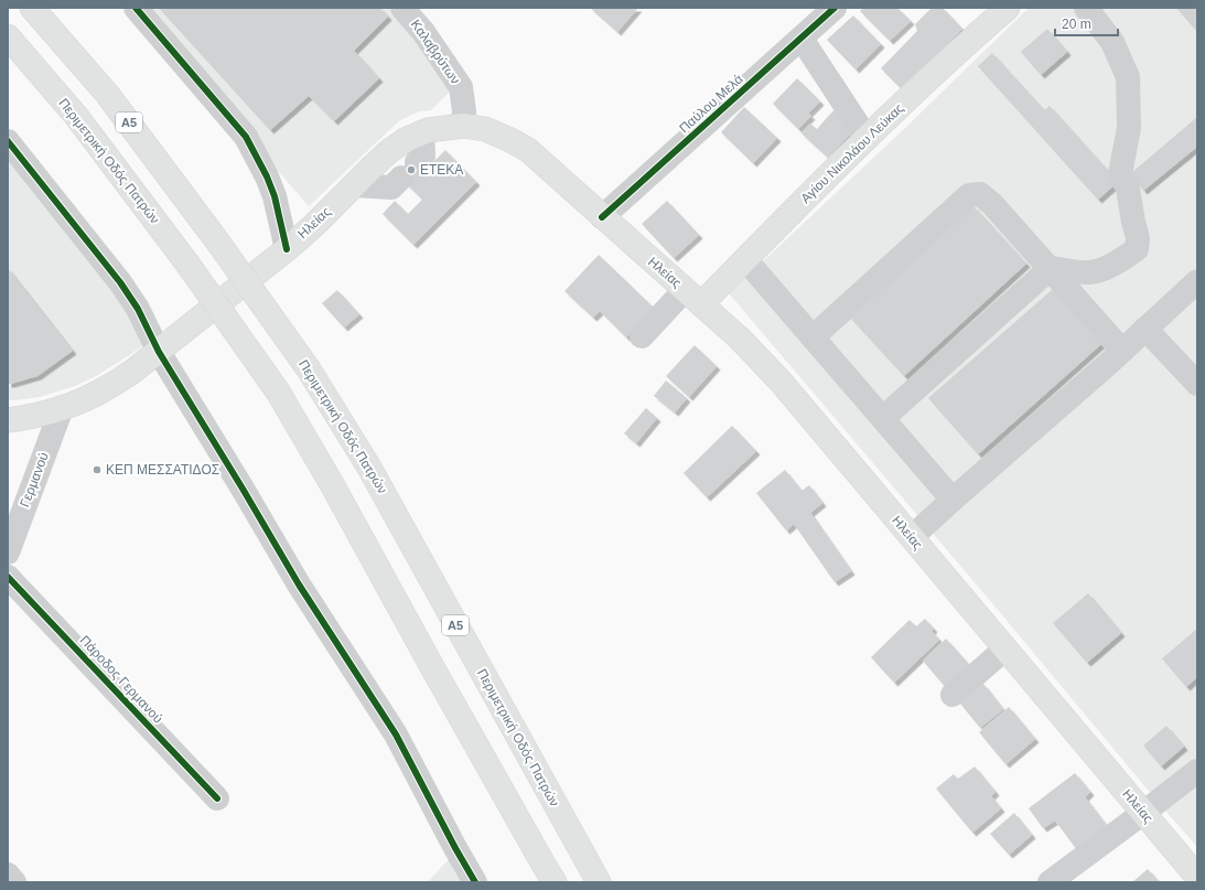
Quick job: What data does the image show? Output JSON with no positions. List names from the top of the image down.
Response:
{
  "streets": {
    "main road": [
      "Α5",
      "Αγίου Νικολάου Λεύκας",
      "Περιμετρική Οδός Πατρών",
      "Ηλείας"
    ],
    "street": [
      "Καλαβρύτων",
      "Παύλου Μελά",
      "Γερμανού",
      "Πάροδος Γερμανού"
    ]
  },
  "crossings": [
    ["Καλαβρύτων", "Ηλείας"],
    ["Παύλου Μελά", "Ηλείας"],
    ["Αγίου Νικολάου Λεύκας", "Ηλείας"],
    ["Ηλείας", "Γερμανού"]
  ],
  "places": ["ΕΤΕΚΑ", "ΚΕΠ ΜΕΣΣΑΤΙΔΟΣ"],
  "scale_bar": "20 m"
}
